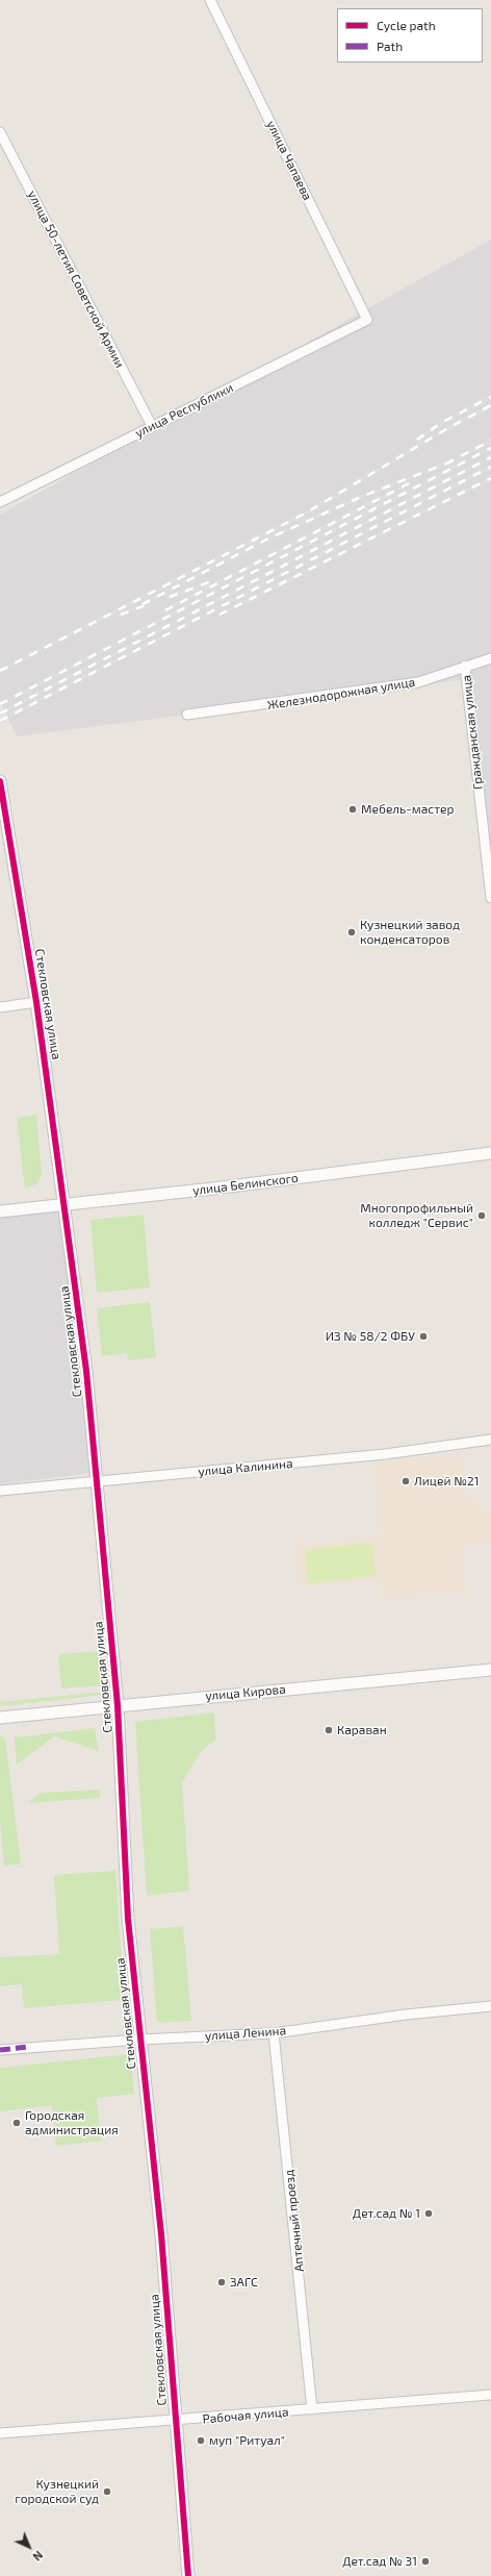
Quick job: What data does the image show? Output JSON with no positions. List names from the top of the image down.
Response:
{
  "streets": {
    "street": [
      "улица Чапаева",
      "улица 50-летия Советской Армии",
      "улица Республики",
      "Железнодорожная улица",
      "Гражданская улица",
      "Стекловская улица",
      "улица Белинского",
      "улица Калинина",
      "улица Кирова",
      "улица Ленина",
      "Аптечный проезд",
      "Рабочая улица"
    ]
  },
  "crossings": [
    ["улица Чапаева", "улица Республики"],
    ["улица 50-летия Советской Армии", "улица Республики"],
    ["Железнодорожная улица", "Гражданская улица"],
    ["Стекловская улица", "улица Белинского"],
    ["Стекловская улица", "улица Калинина"],
    ["Стекловская улица", "улица Кирова"],
    ["Стекловская улица", "улица Ленина"],
    ["Стекловская улица", "Рабочая улица"],
    ["улица Ленина", "Аптечный проезд"],
    ["Аптечный проезд", "Рабочая улица"]
  ],
  "places": [
    "Мебель-мастер",
    "Кузнецкий завод конденсаторов",
    "Многопрофильный колледж \"Сервис\"",
    "ИЗ № 58/2 ФБУ",
    "Лицей №21",
    "Караван",
    "Городская администрация",
    "Дет.сад № 1",
    "ЗАГС",
    "муп \"Ритуал\"",
    "Кузнецкий городской суд",
    "Дет.сад № 31"
  ],
  "legend": ["Cycle path", "Path"],
  "north": "bottom right"
}
